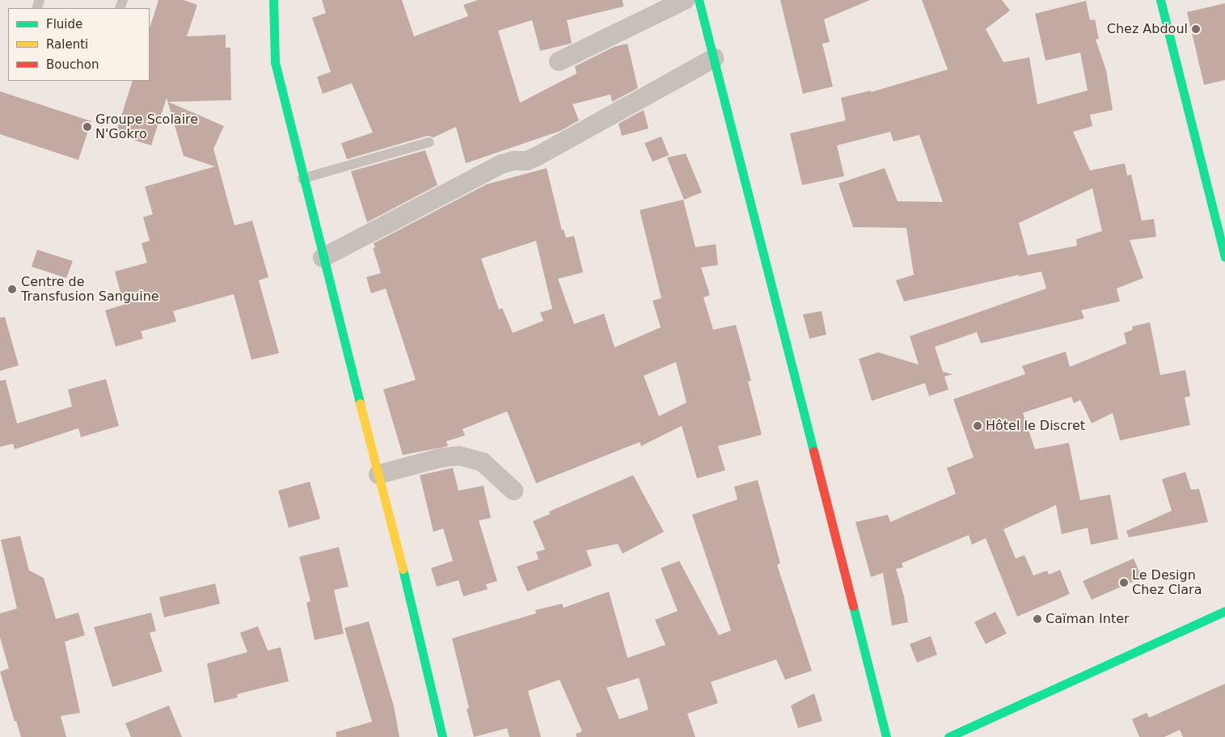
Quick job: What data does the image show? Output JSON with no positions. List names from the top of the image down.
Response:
{
  "places": [
    "Chez Abdoul",
    "Groupe Scolaire N'Gokro",
    "Centre de Transfusion Sanguine",
    "Hôtel le Discret",
    "Le Design Chez Clara",
    "Caïman Inter"
  ],
  "legend": ["Fluide", "Ralenti", "Bouchon"]
}
